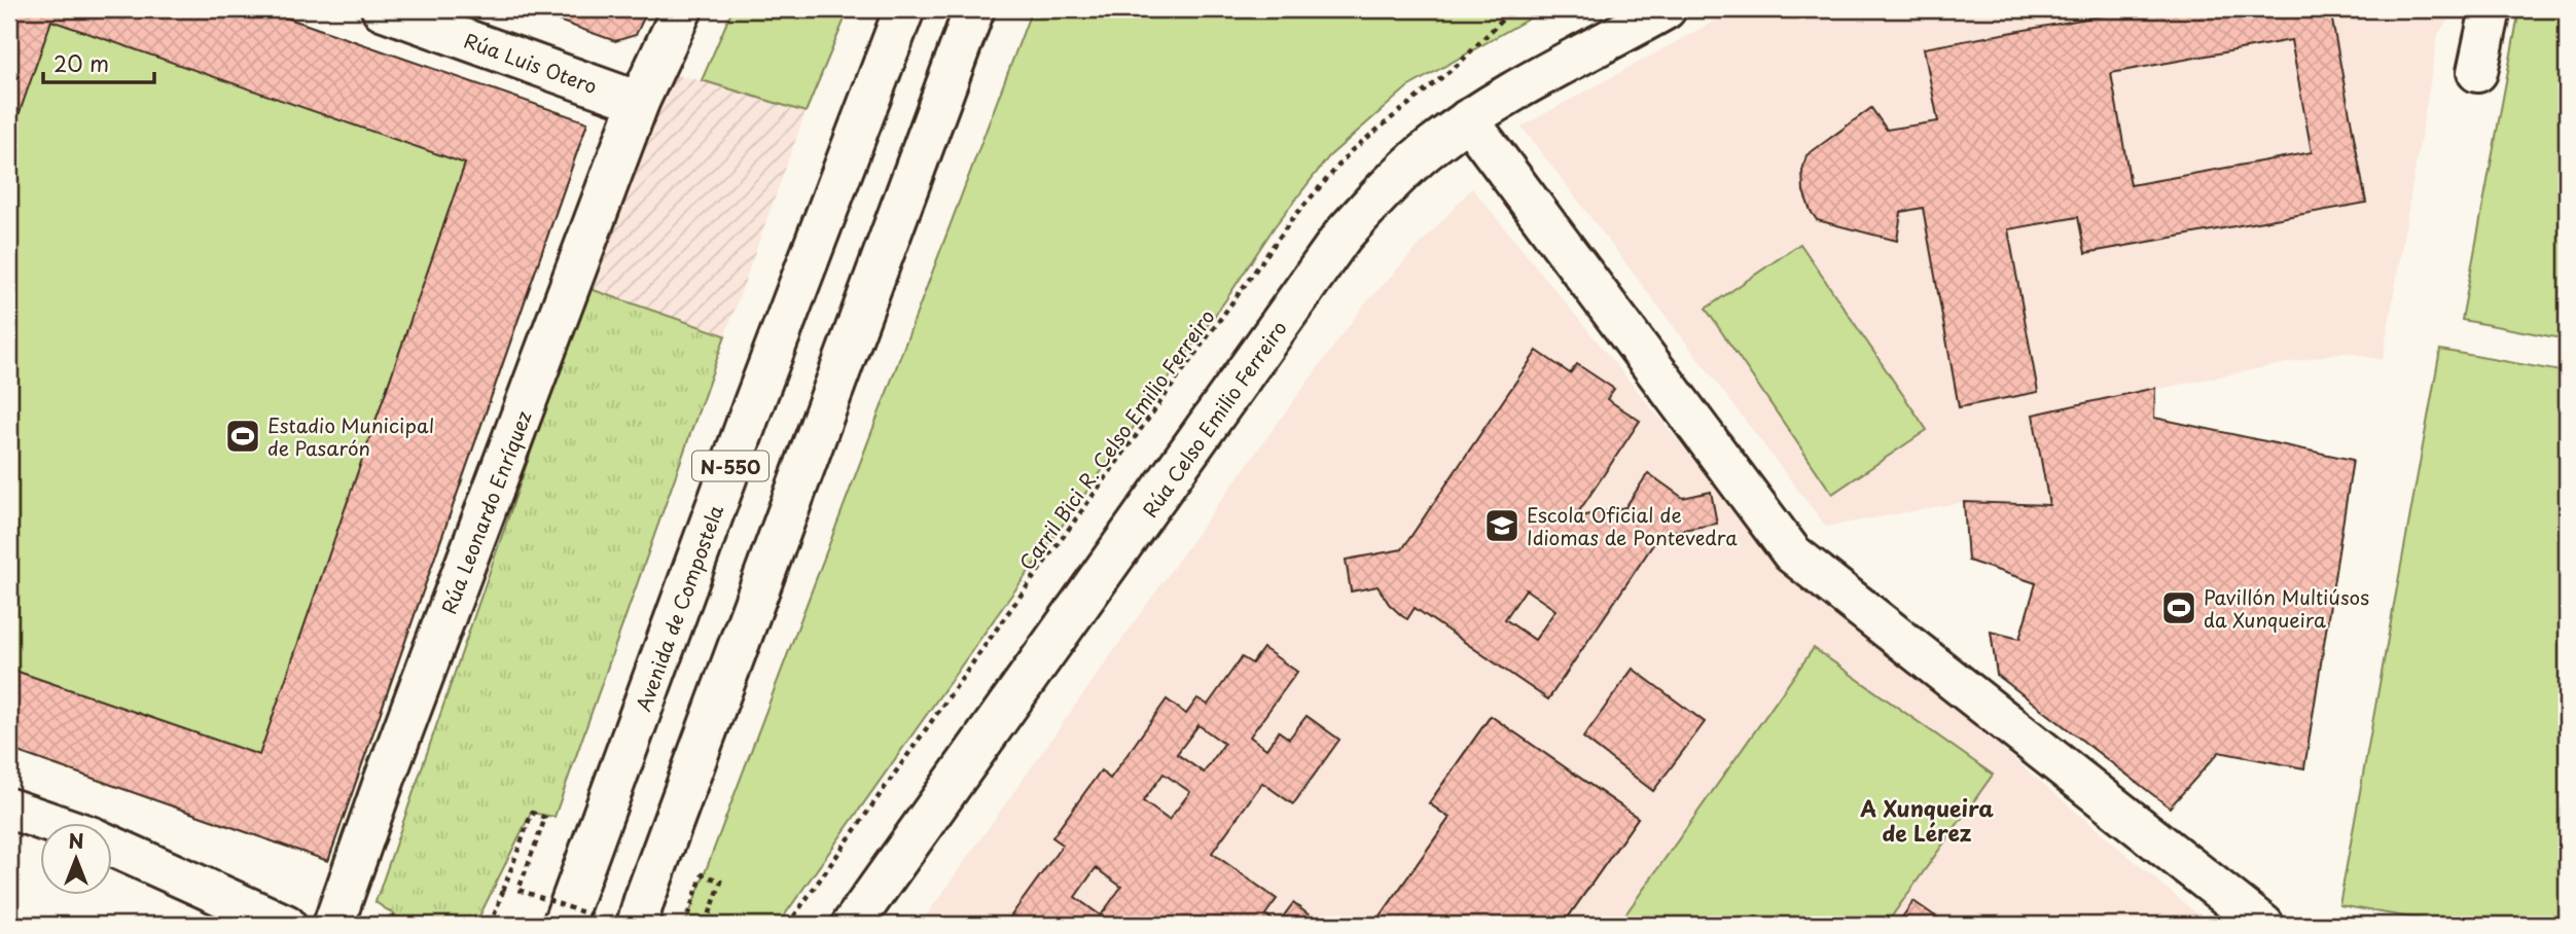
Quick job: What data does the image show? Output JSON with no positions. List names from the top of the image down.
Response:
{
  "streets": {
    "main road": [
      "Rúa Luis Otero",
      "Rúa Celso Emilio Ferreiro",
      "N-550",
      "Rúa Leonardo Enríquez",
      "Avenida de Compostela"
    ],
    "path": ["Carril Bici R. Celso Emilio Ferreiro"]
  },
  "crossings": [
    ["Rúa Luis Otero", "Rúa Leonardo Enríquez"]
  ],
  "districts": ["A Xunqueira de Lérez"],
  "places": {
    "sports": ["Estadio Municipal de Pasarón", "Pavillón Multiúsos da Xunqueira"],
    "school or university": ["Escola Oficial de Idiomas de Pontevedra"]
  },
  "scale_bar": "20 m",
  "north": "top"
}
